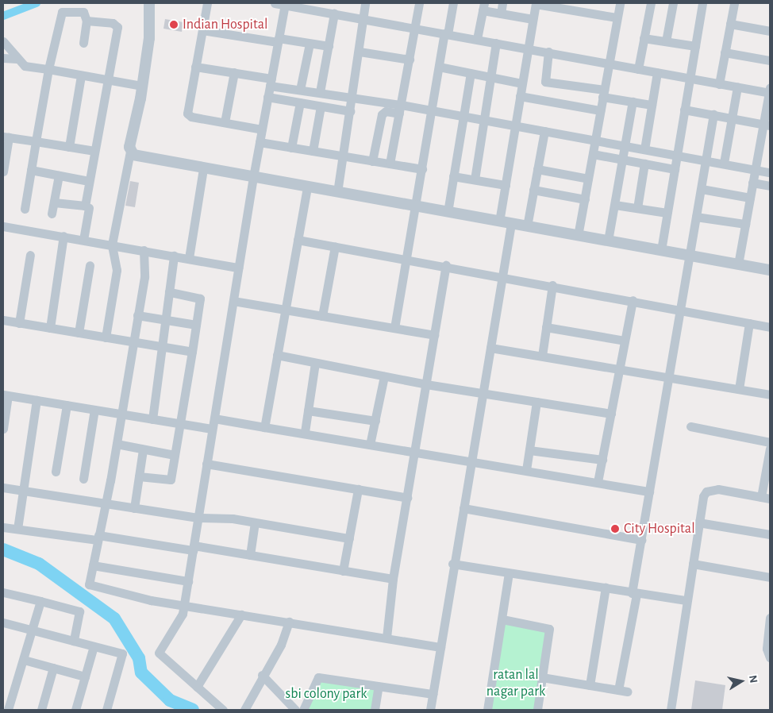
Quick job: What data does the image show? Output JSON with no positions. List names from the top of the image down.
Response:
{
  "parks": ["ratan lal nagar park", "sbi colony park"],
  "places": ["Indian Hospital", "City Hospital"],
  "north": "right"
}
